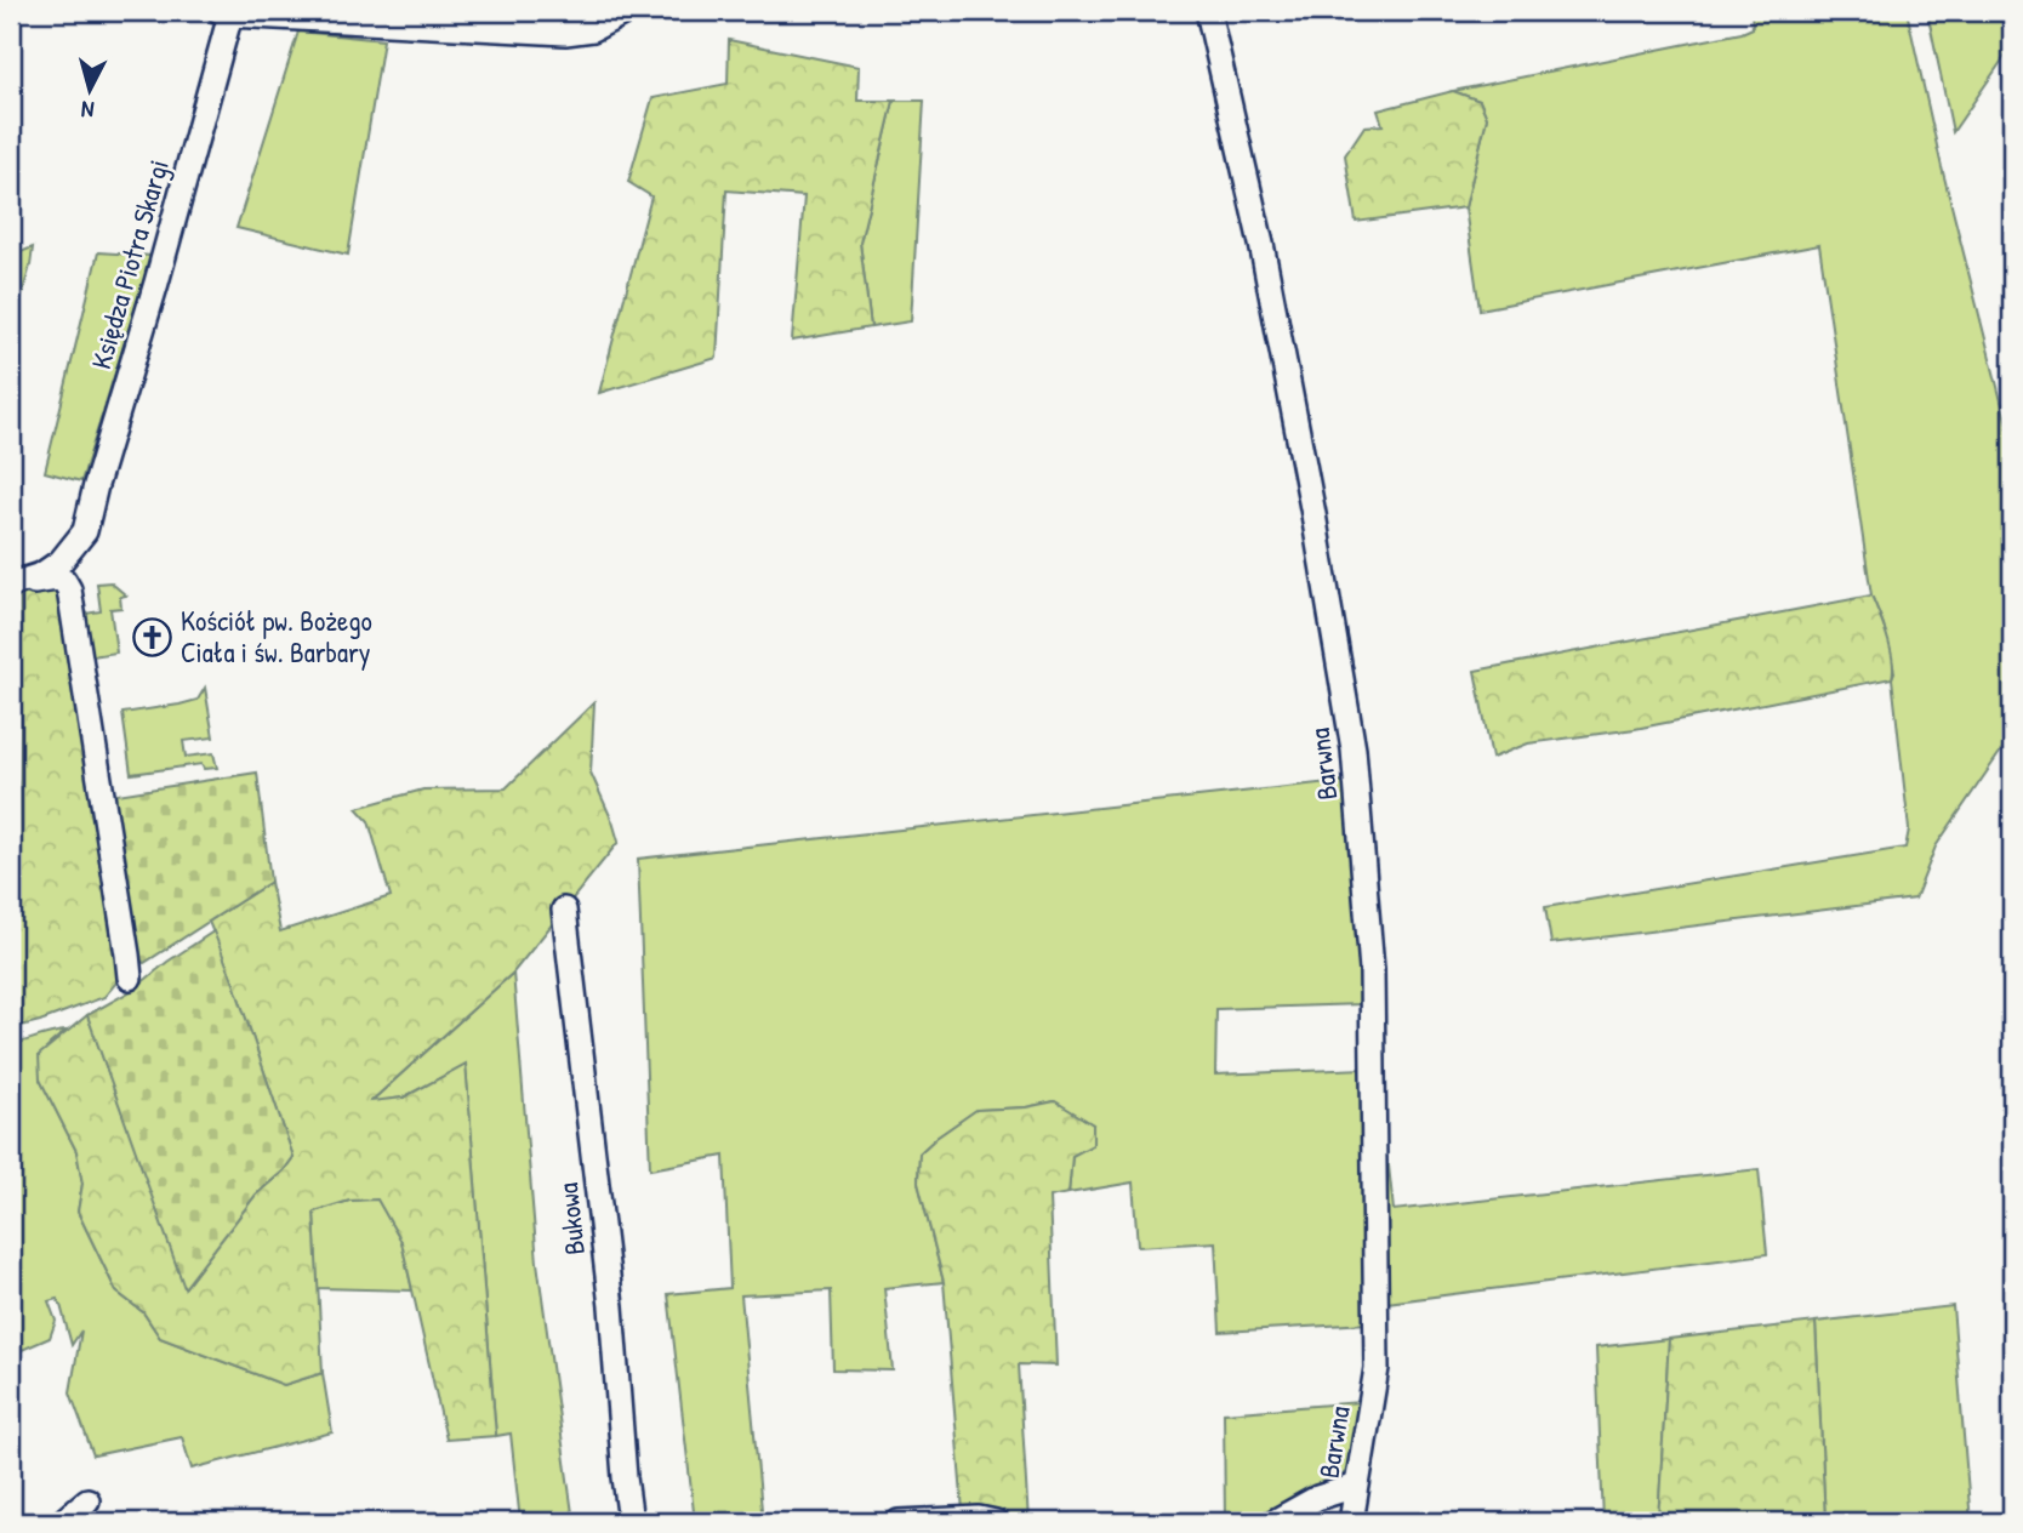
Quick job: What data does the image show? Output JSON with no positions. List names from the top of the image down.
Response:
{
  "streets": {
    "street": ["Księdza Piotra Skargi", "Barwna", "Bukowa"]
  },
  "places": {
    "church": ["Kościół pw. Bożego Ciała i św. Barbary"]
  },
  "north": "bottom"
}
